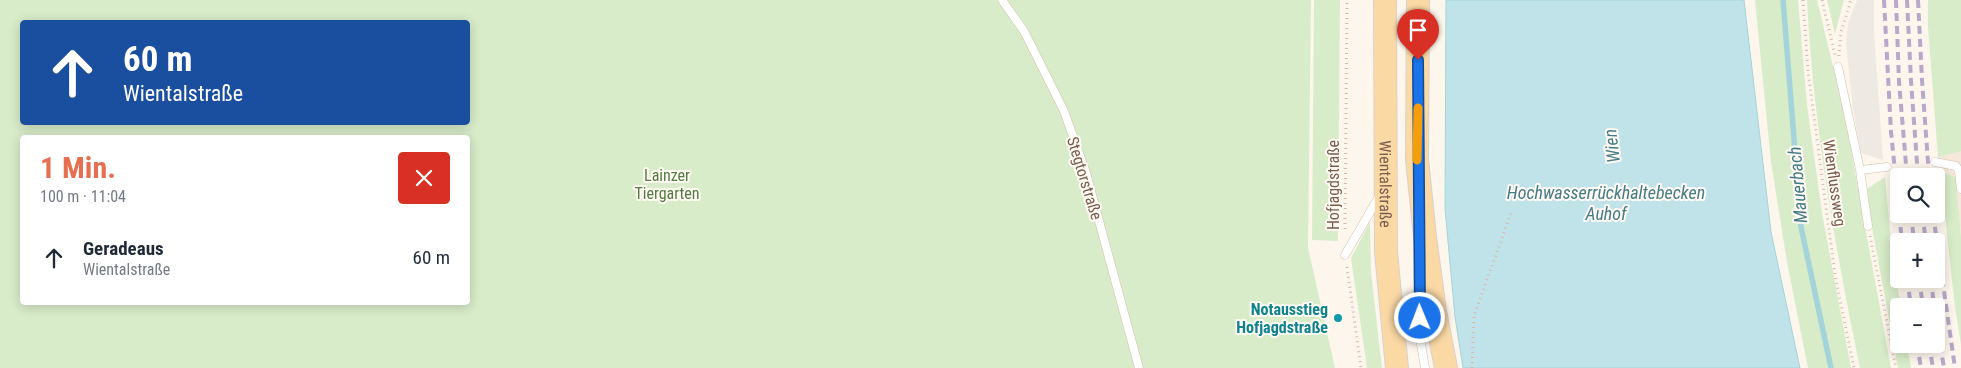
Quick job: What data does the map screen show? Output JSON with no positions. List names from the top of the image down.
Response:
{
  "streets": {
    "main road": ["Wientalstraße"],
    "lane": ["Stegtorstraße"],
    "path": ["Wienflussweg", "Hofjagdstraße"]
  },
  "water": ["Wien", "Mauerbach", "Hochwasserrückhaltebecken Auhof"],
  "parks": ["Lainzer Tiergarten"],
  "places": ["Notausstieg Hofjagdstraße"],
  "page": {
    "turn": ["60 m", "Wientalstraße"],
    "heading": ["1 Min.", "100 m · 11:04"],
    "map_buttons": ["+", "−"],
    "list": [
      {
        "name": "Geradeaus",
        "note": "Wientalstraße",
        "value": "60 m"
      }
    ]
  }
}
